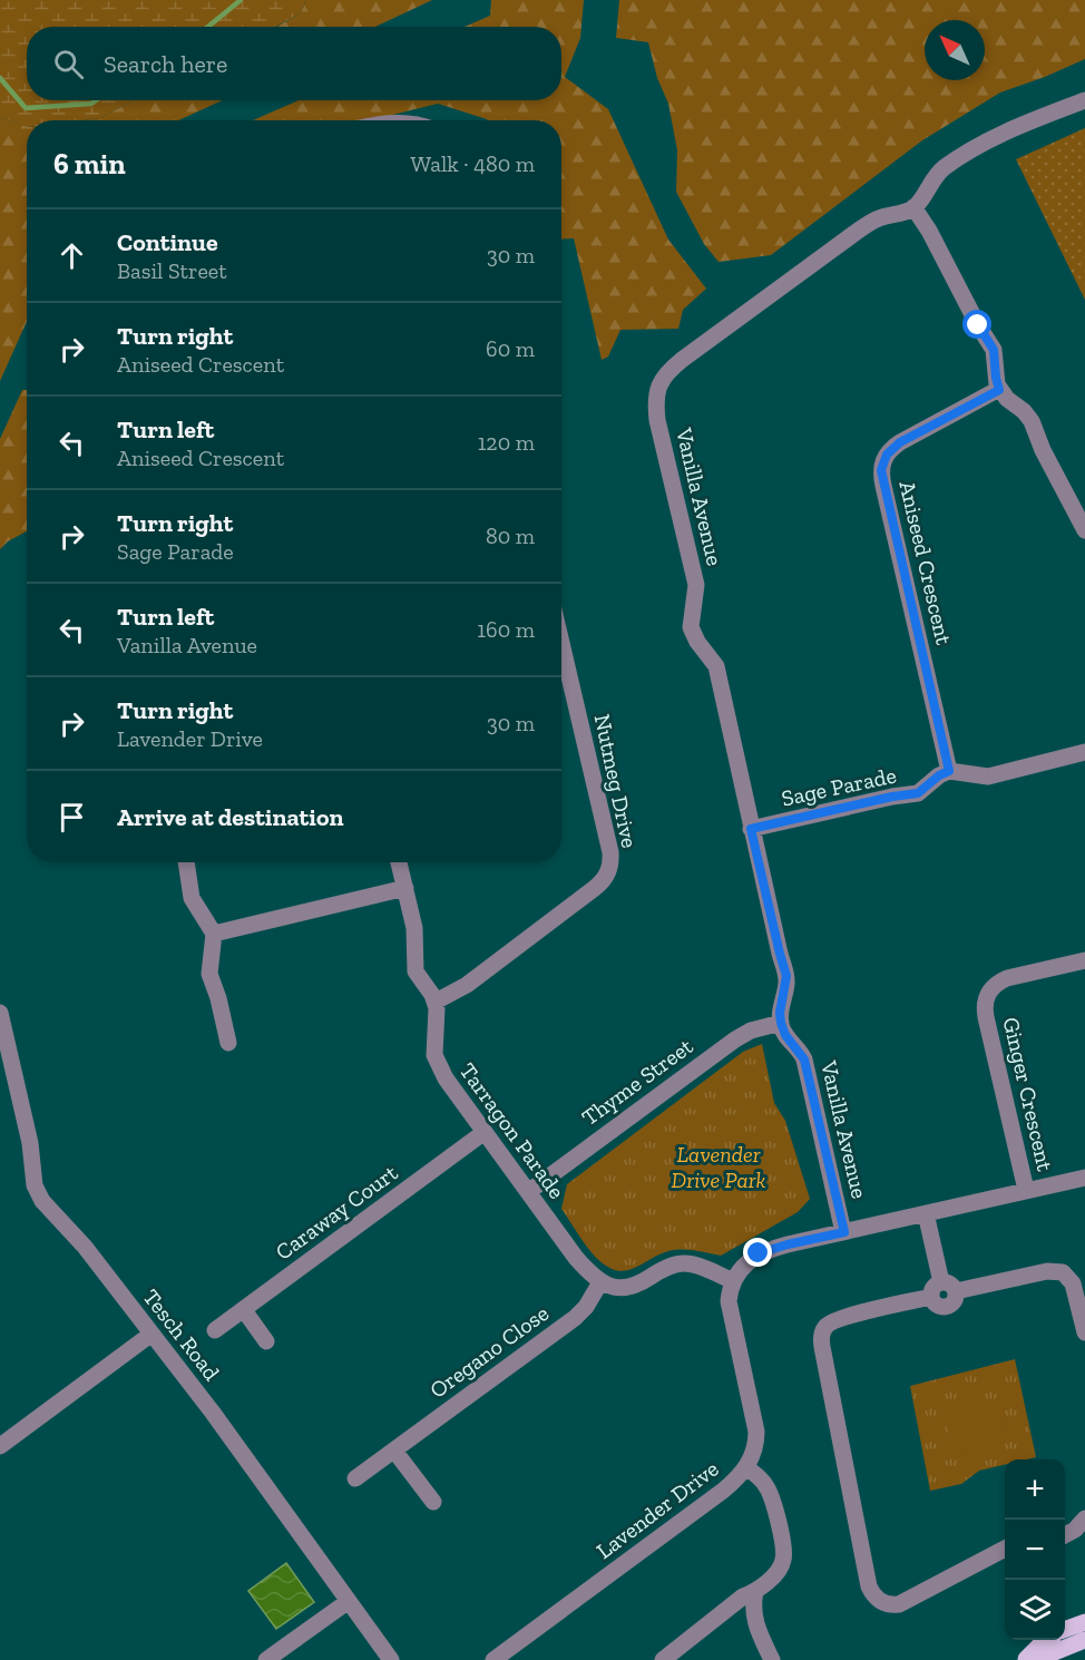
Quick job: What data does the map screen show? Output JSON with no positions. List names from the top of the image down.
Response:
{
  "streets": {
    "street": [
      "Vanilla Avenue",
      "Aniseed Crescent",
      "Nutmeg Drive",
      "Sage Parade",
      "Thyme Street",
      "Ginger Crescent",
      "Tarragon Parade",
      "Caraway Court",
      "Tesch Road",
      "Oregano Close",
      "Lavender Drive"
    ]
  },
  "crossings": [
    ["Vanilla Avenue", "Sage Parade"],
    ["Vanilla Avenue", "Thyme Street"],
    ["Aniseed Crescent", "Sage Parade"],
    ["Nutmeg Drive", "Tarragon Parade"],
    ["Thyme Street", "Tarragon Parade"],
    ["Tarragon Parade", "Caraway Court"],
    ["Tarragon Parade", "Oregano Close"]
  ],
  "parks": ["Lavender Drive Park"],
  "north": "top left",
  "page": {
    "search": "Search here",
    "heading": ["6 min", "Walk · 480 m"],
    "list": [
      ["Continue", "Basil Street", "30 m"],
      ["Turn right", "Aniseed Crescent", "60 m"],
      ["Turn left", "Aniseed Crescent", "120 m"],
      ["Turn right", "Sage Parade", "80 m"],
      ["Turn left", "Vanilla Avenue", "160 m"],
      ["Turn right", "Lavender Drive", "30 m"],
      "Arrive at destination"
    ],
    "map_buttons": ["+", "−"]
  }
}
